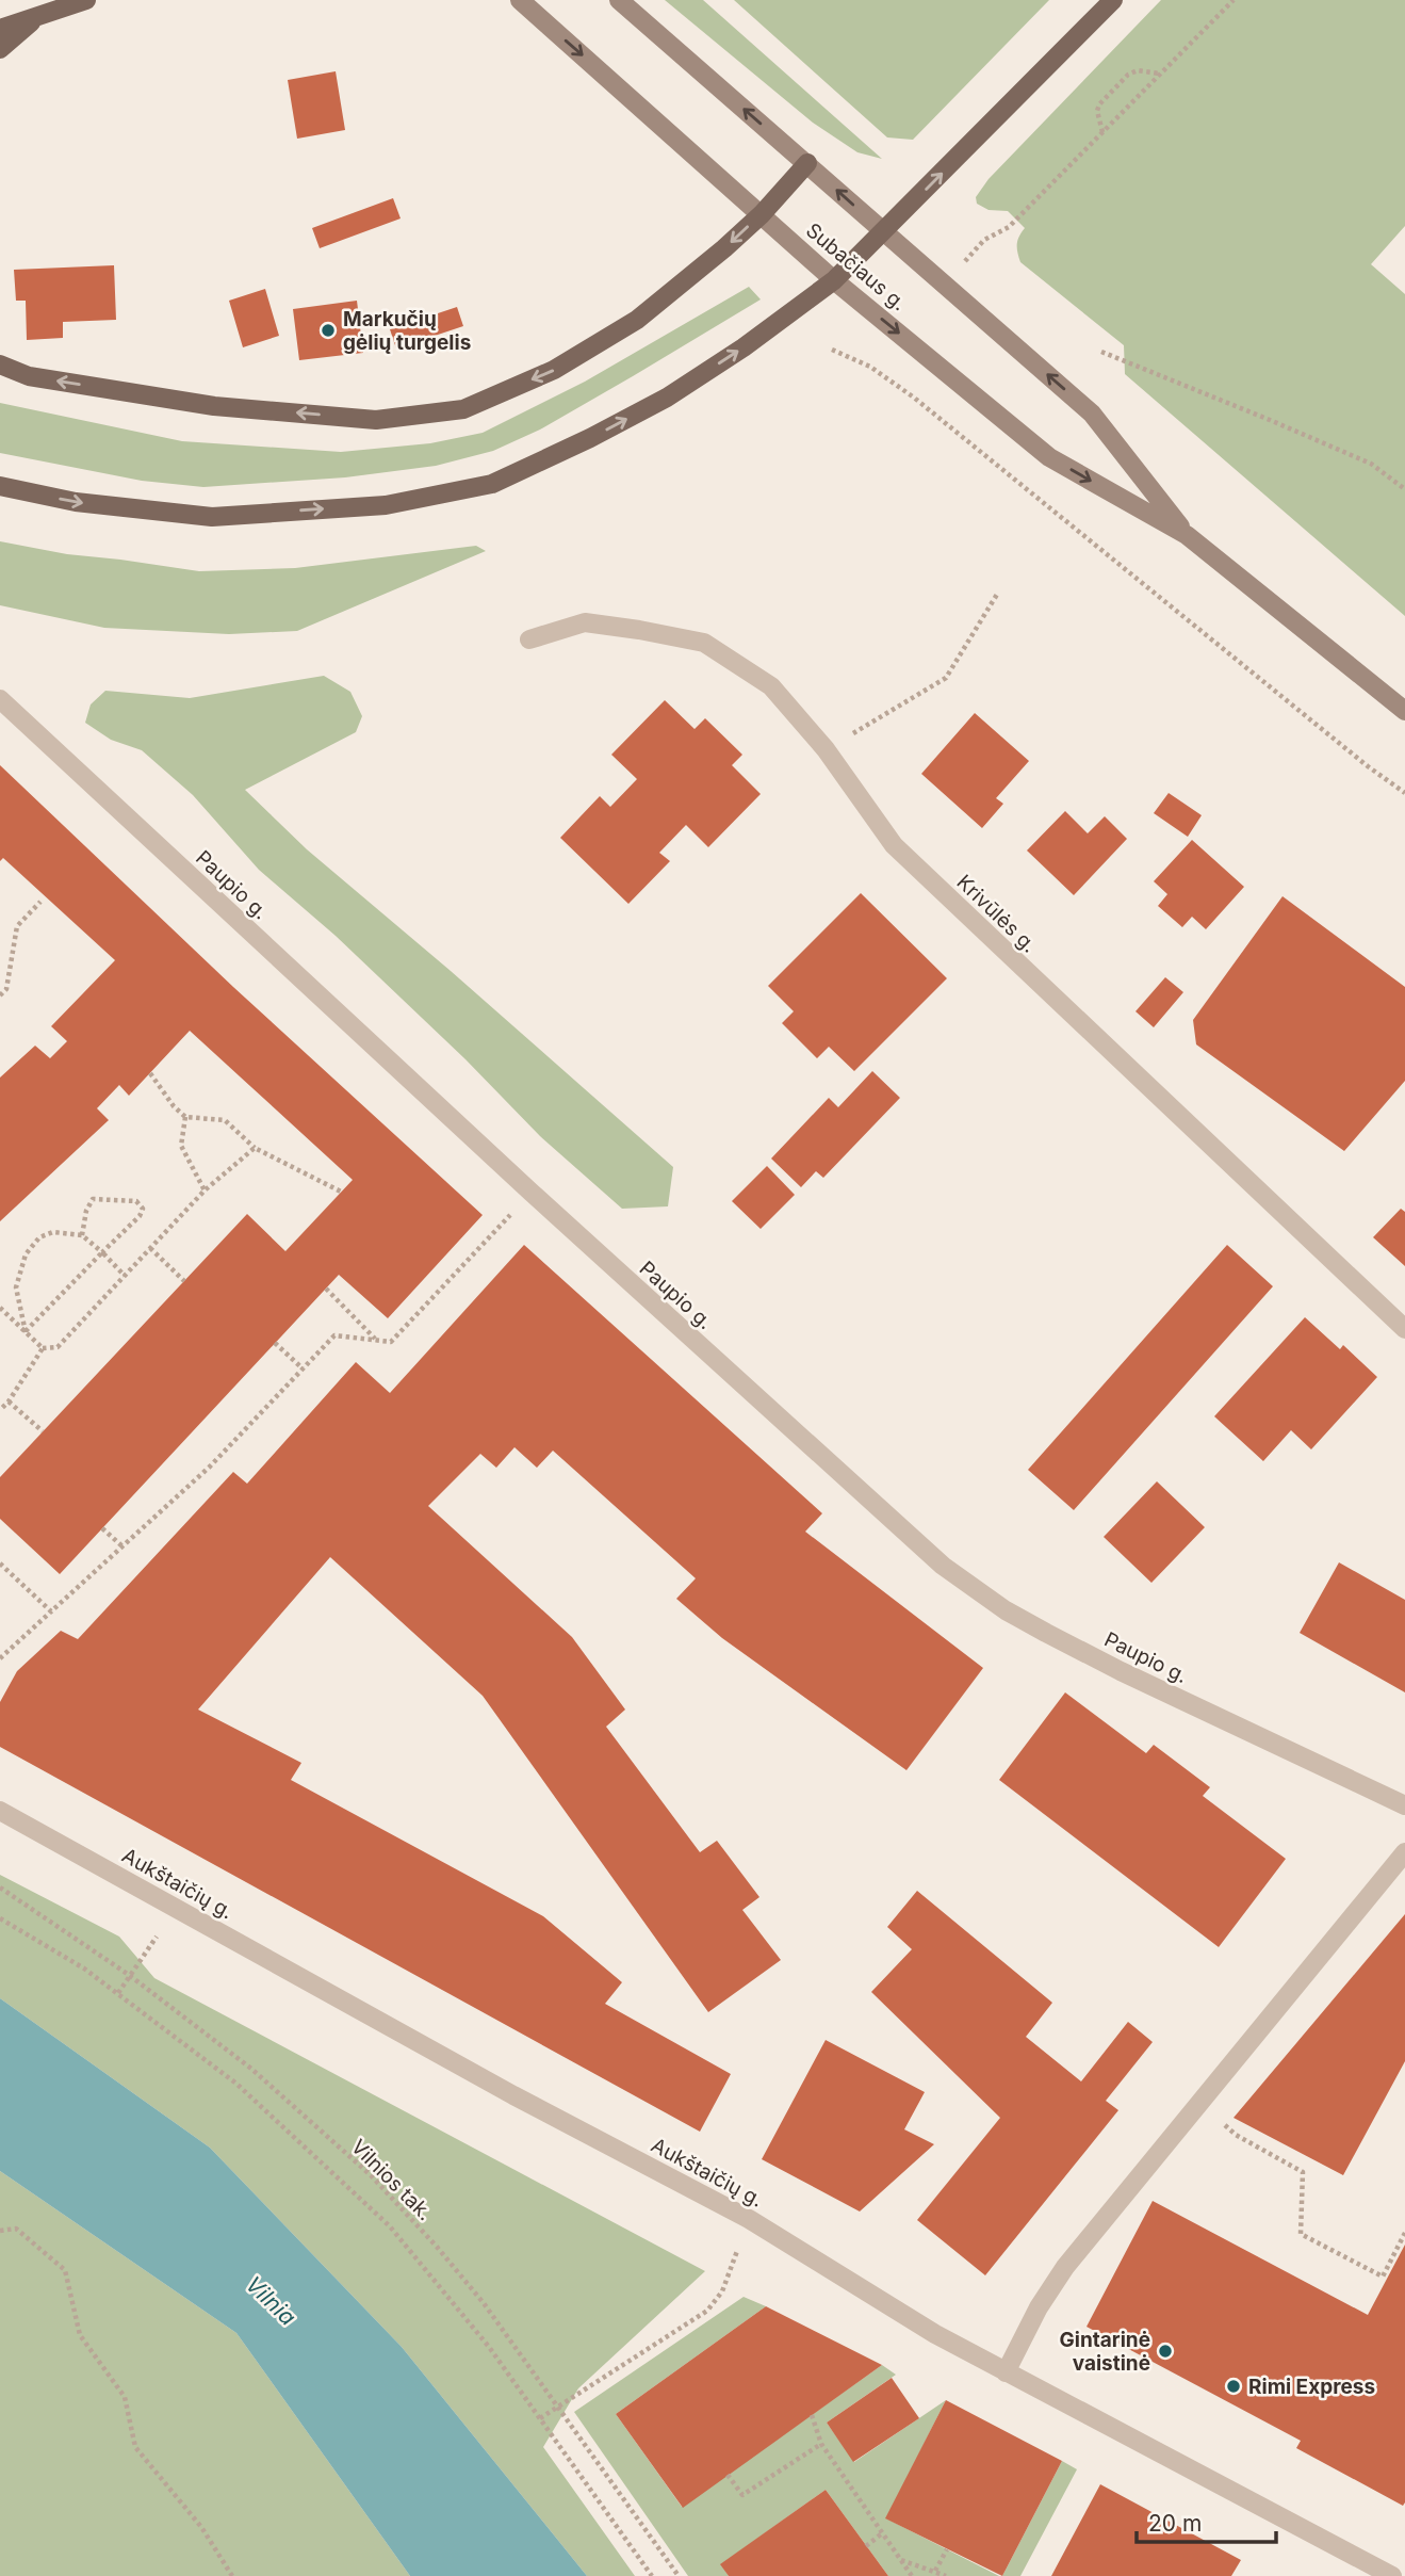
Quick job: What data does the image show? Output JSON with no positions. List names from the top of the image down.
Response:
{
  "streets": {
    "main road": ["Subačiaus g."],
    "street": ["Paupio g.", "Krivūlės g.", "Aukštaičių g."],
    "path": ["Vilnios tak."]
  },
  "water": ["Vilnia"],
  "places": ["Markučių gėlių turgelis", "Gintarinė vaistinė", "Rimi Express"],
  "scale_bar": "20 m"
}
